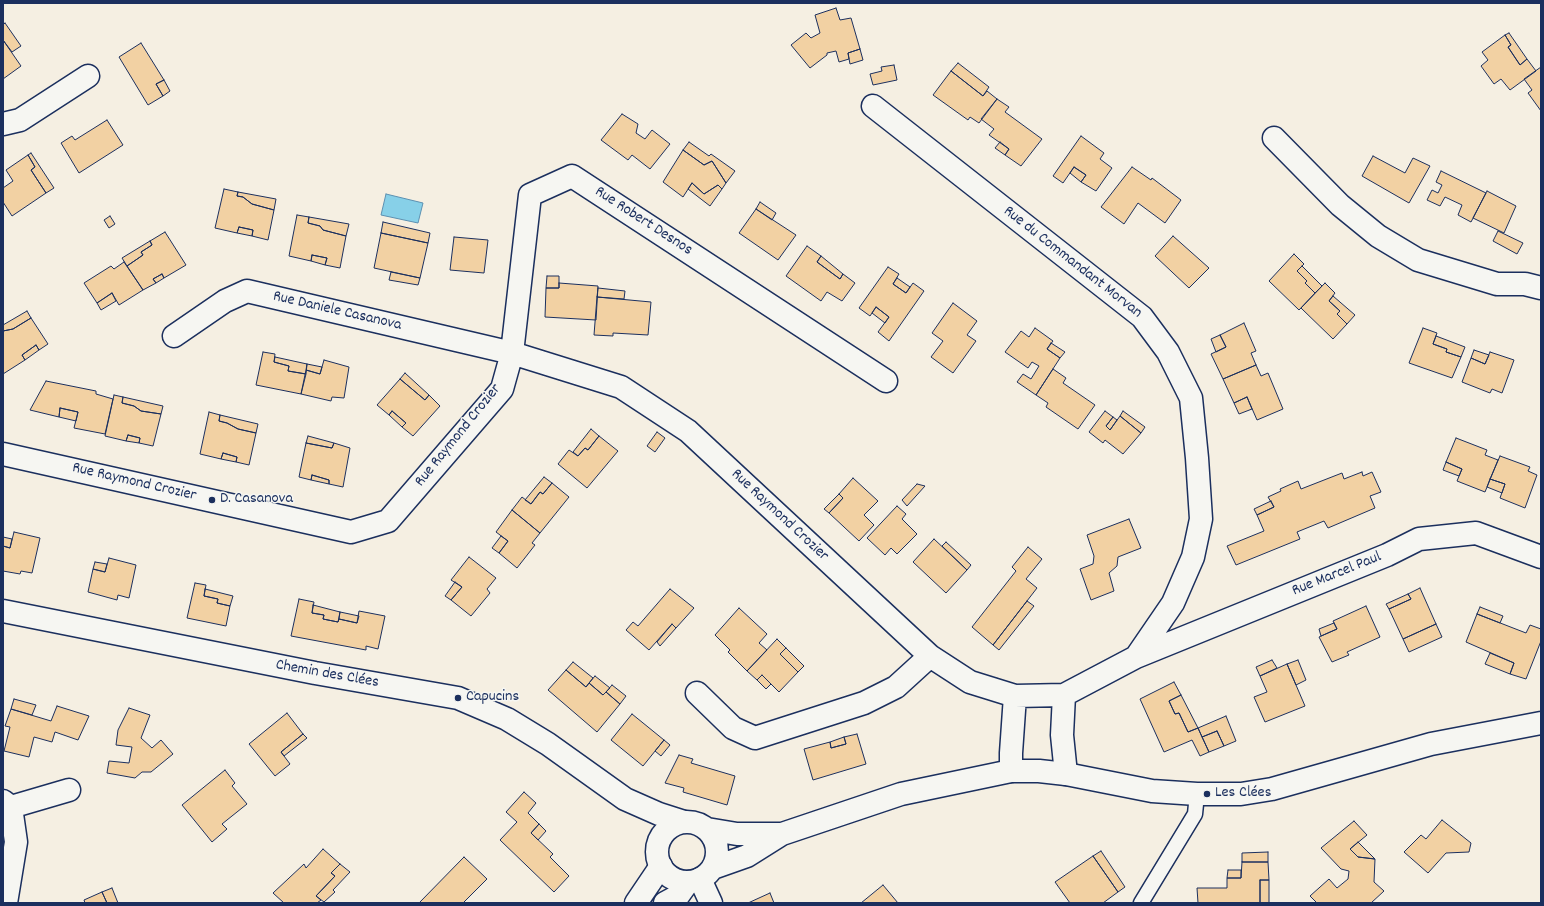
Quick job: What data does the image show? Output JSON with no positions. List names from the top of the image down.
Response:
{
  "streets": {
    "street": [
      "Rue Robert Desnos",
      "Rue du Commandant Morvan",
      "Rue Daniele Casanova",
      "Rue Raymond Crozier",
      "Rue Marcel Paul",
      "Chemin des Clées"
    ]
  },
  "crossings": [
    ["Rue Robert Desnos", "Rue Daniele Casanova"],
    ["Rue Robert Desnos", "Rue Raymond Crozier"],
    ["Rue du Commandant Morvan", "Rue Raymond Crozier"],
    ["Rue du Commandant Morvan", "Rue Marcel Paul"],
    ["Rue Daniele Casanova", "Rue Raymond Crozier"]
  ],
  "places": ["D. Casanova", "Capucins", "Les Clées"]
}
